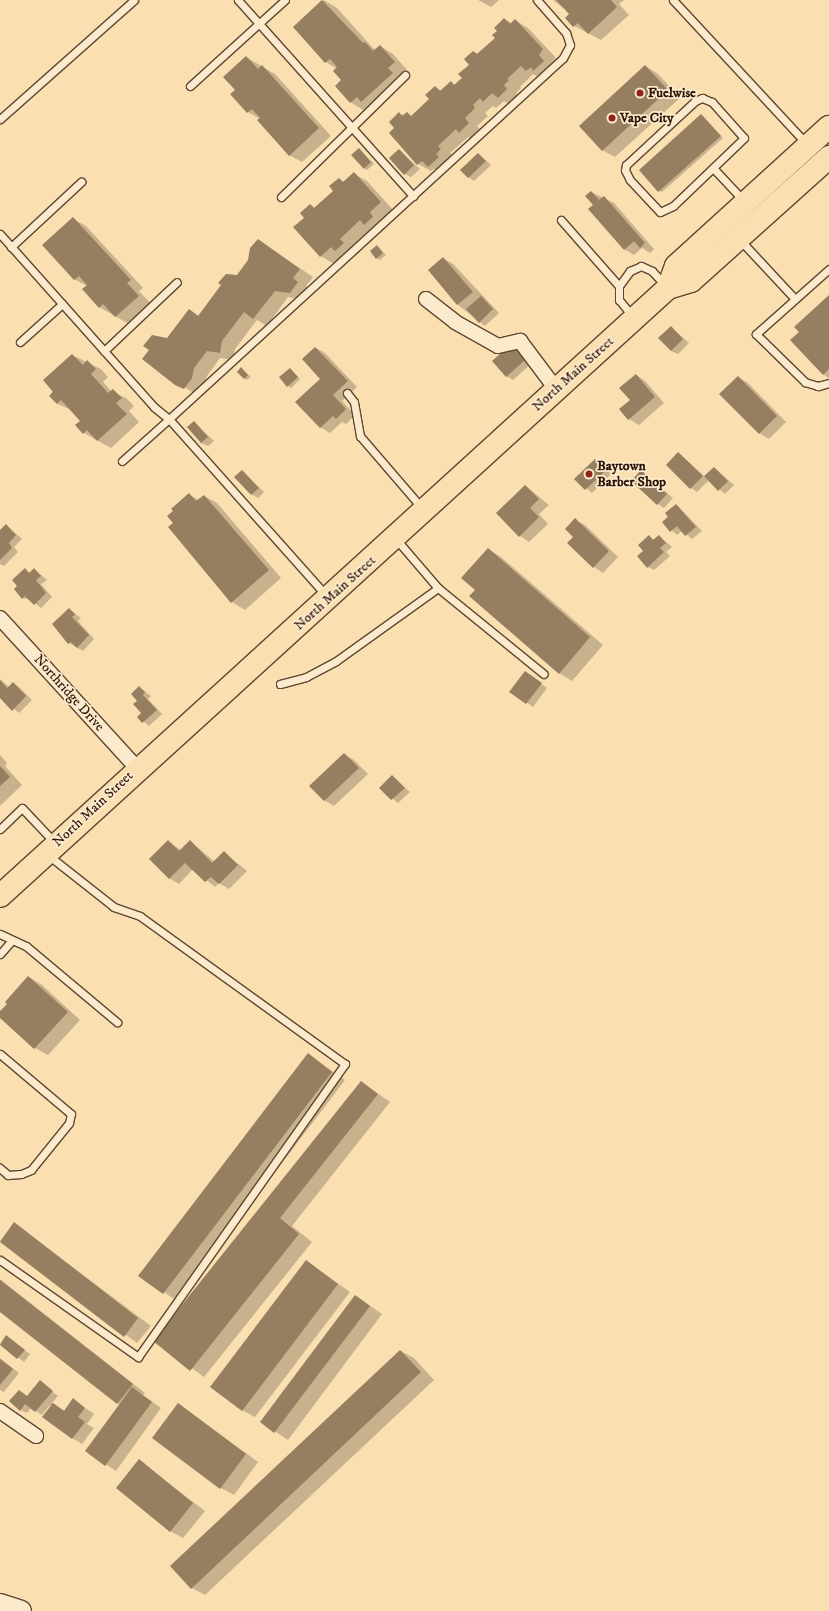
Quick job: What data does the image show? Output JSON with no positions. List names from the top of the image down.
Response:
{
  "streets": {
    "main road": ["North Main Street"],
    "street": ["Northridge Drive"]
  },
  "crossings": [
    ["North Main Street", "Northridge Drive"]
  ],
  "places": ["Fuelwise", "Vape City", "Baytown Barber Shop"]
}
